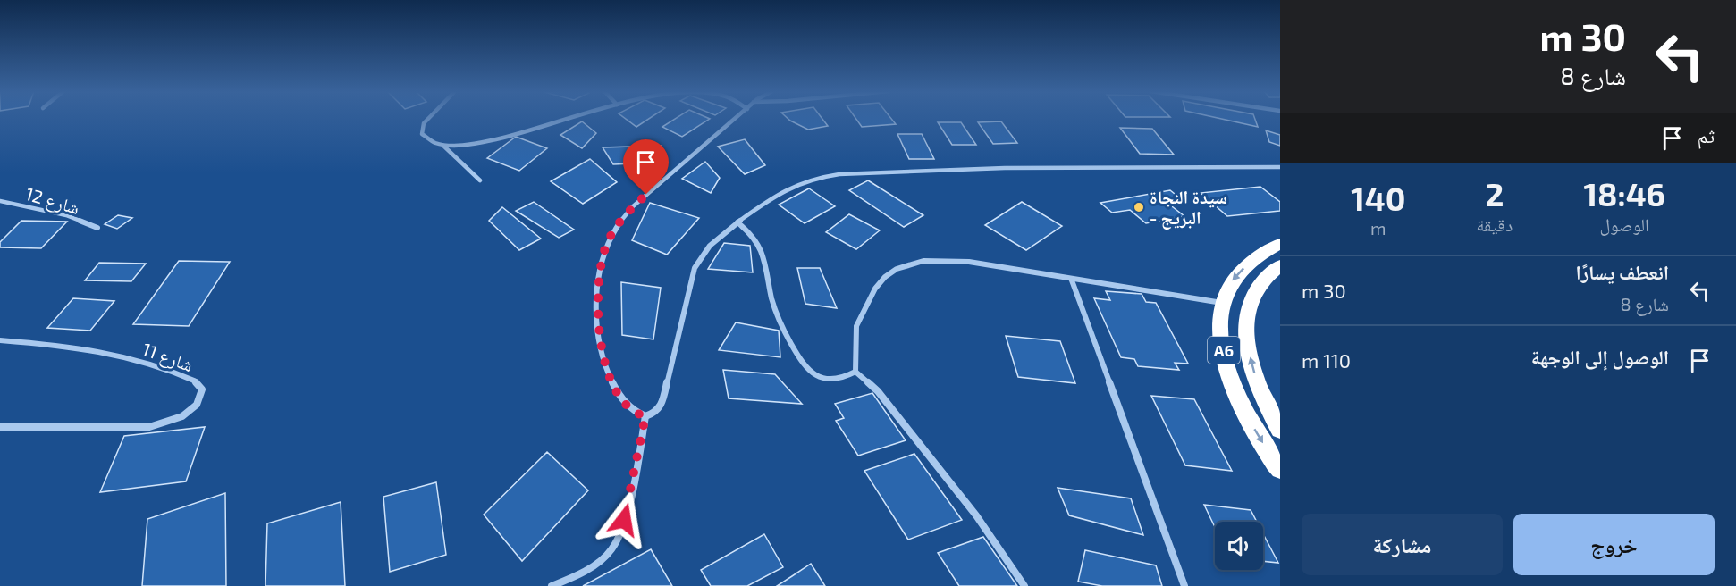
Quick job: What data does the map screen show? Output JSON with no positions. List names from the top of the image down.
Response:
{
  "streets": {
    "highway": ["A6"],
    "street": ["شارع 12", "شارع 11"]
  },
  "places": ["سيدة النجاة - البريج"],
  "page": {
    "turn": ["30 m", "شارع 8"],
    "then": "ثم",
    "eta": [
      "18:46",
      "الوصول",
      "2",
      "دقيقة",
      "140",
      "m"
    ],
    "list": [
      {
        "name": "انعطف يسارًا",
        "note": "شارع 8",
        "value": "30 m"
      },
      {
        "name": "الوصول إلى الوجهة",
        "value": "110 m"
      }
    ],
    "buttons": ["خروج", "مشاركة"]
  }
}
